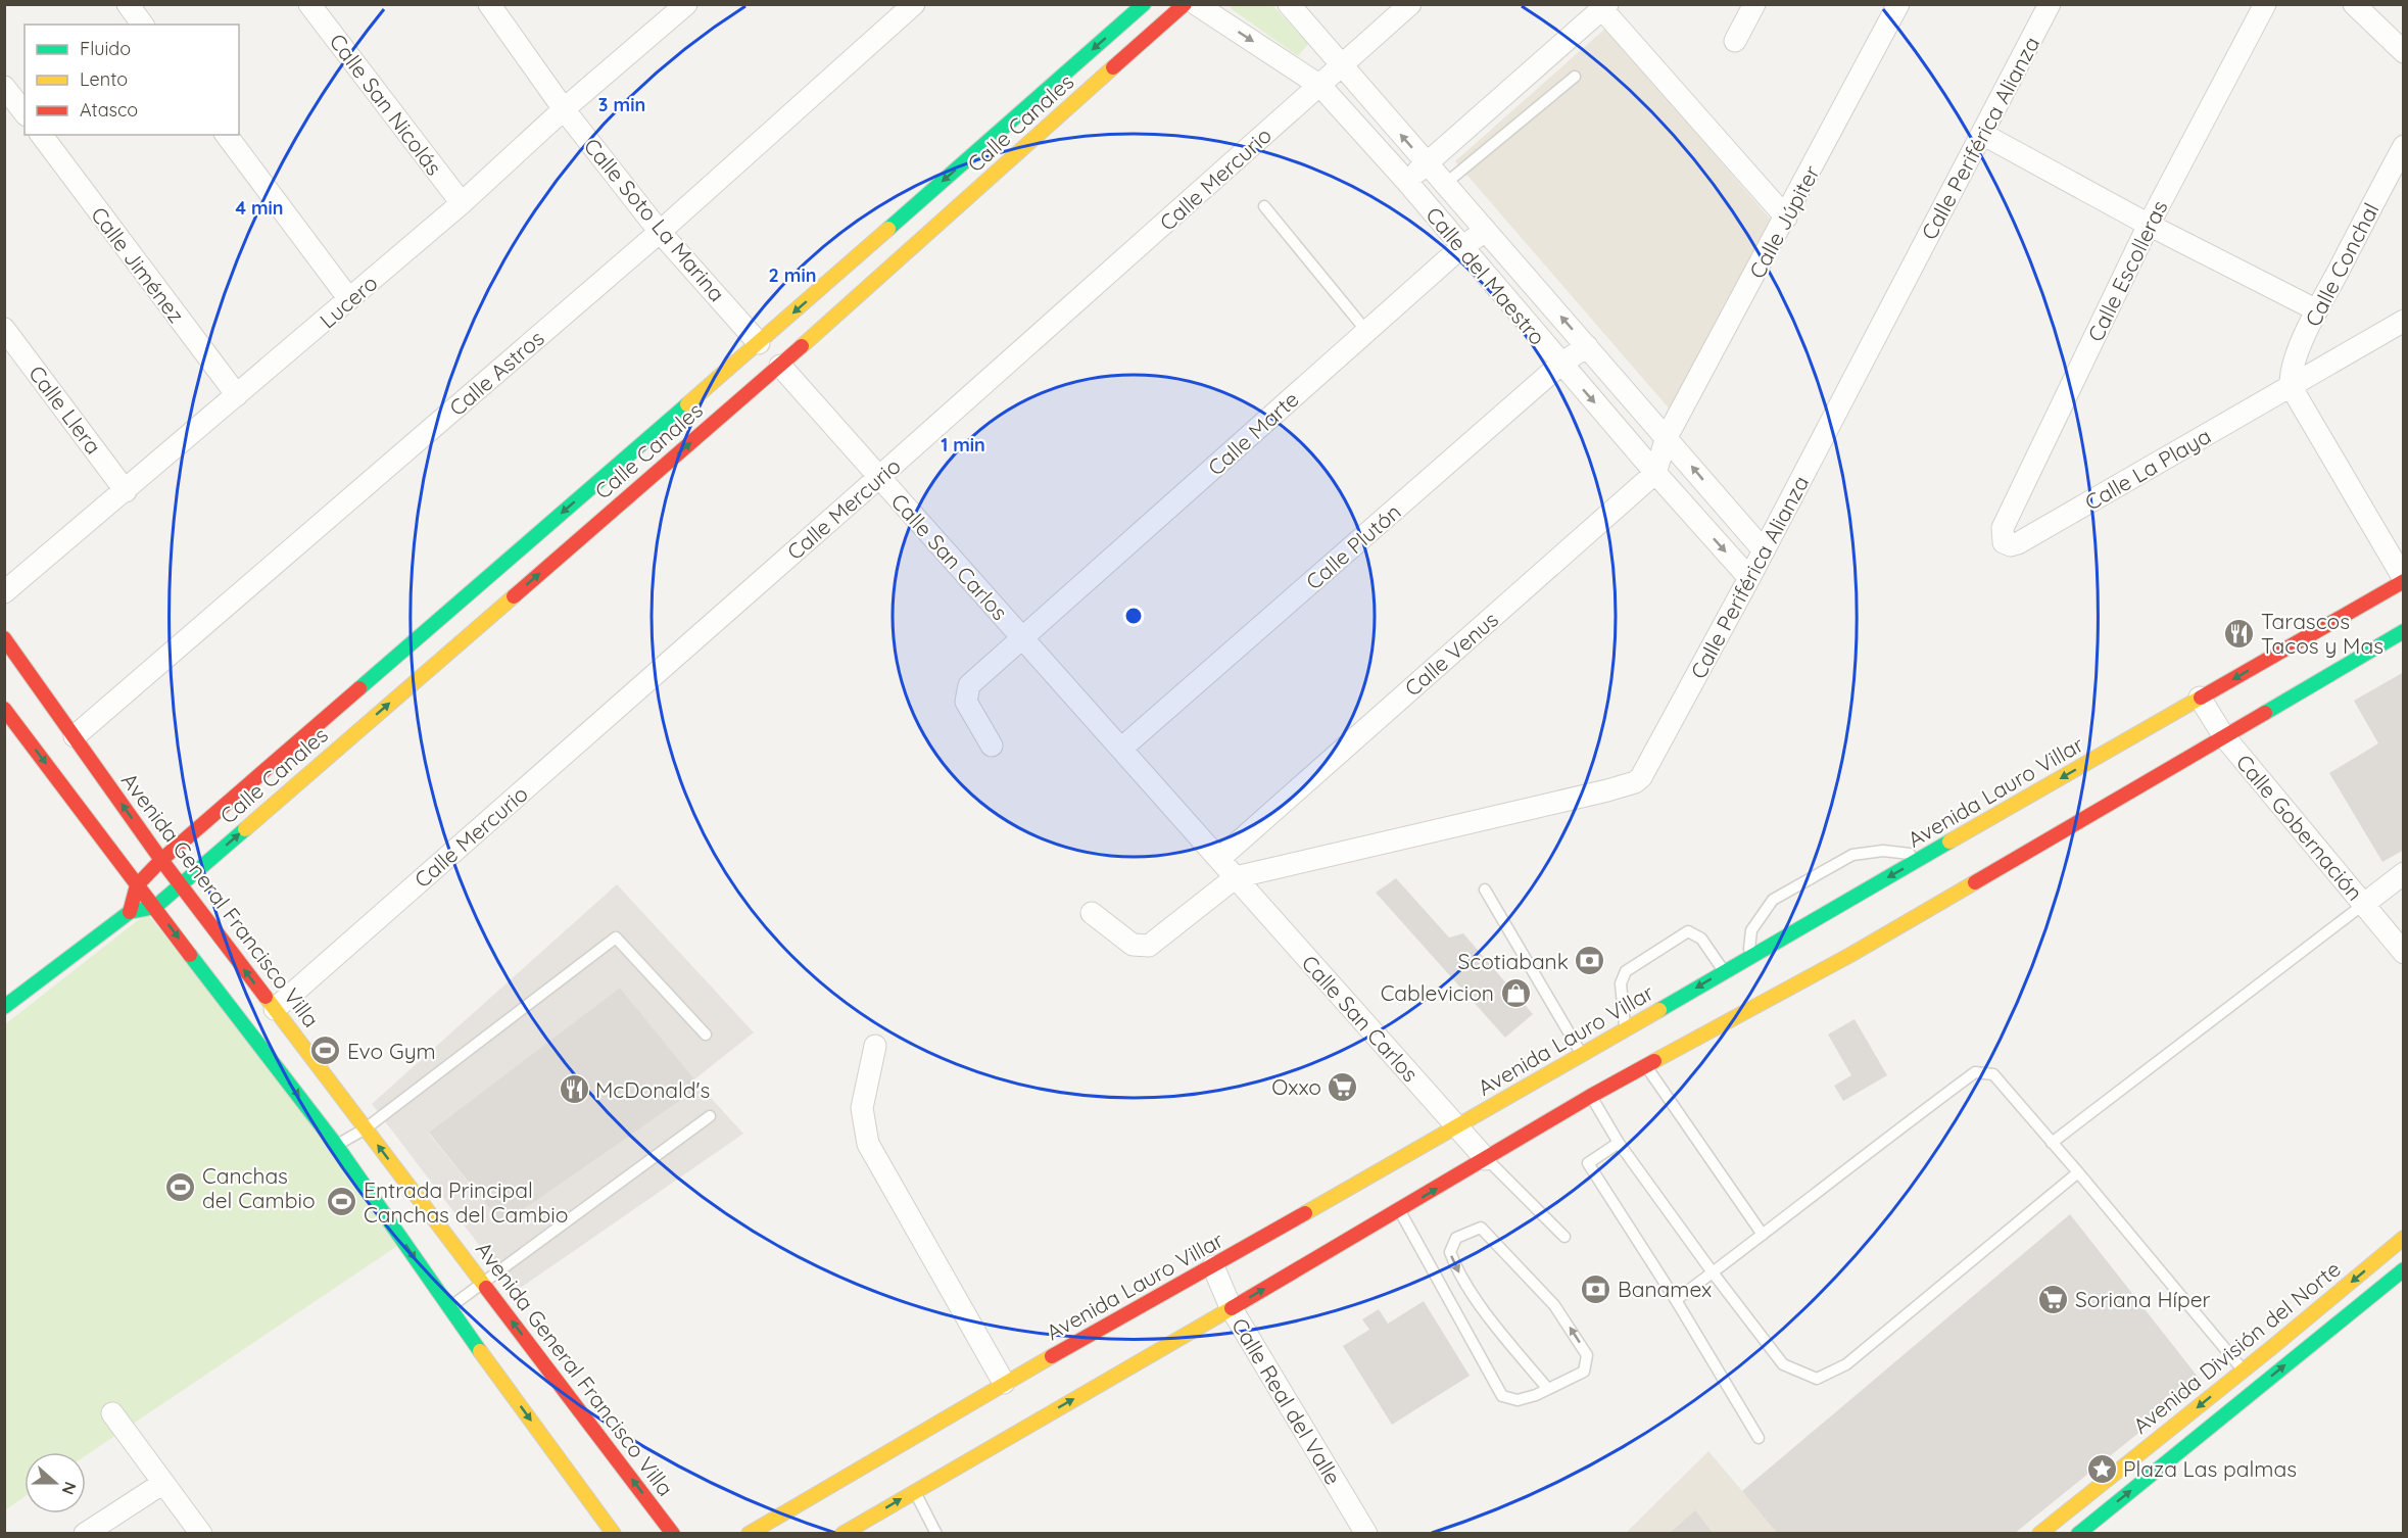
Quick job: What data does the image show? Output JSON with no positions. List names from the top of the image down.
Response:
{
  "streets": {
    "main road": [
      "Calle Canales",
      "Avenida Lauro Villar",
      "Avenida General Francisco Villa",
      "Avenida División del Norte"
    ],
    "street": [
      "Calle San Nicolás",
      "Calle Periférica Alianza",
      "Calle Mercurio",
      "Calle Soto La Marina",
      "Calle Júpiter",
      "Calle Jiménez",
      "Calle Conchal",
      "Calle Escolleras",
      "Calle del Maestro",
      "Lucero",
      "Calle Astros",
      "Calle Llera",
      "Calle Marte",
      "Calle La Playa",
      "Calle Plutón",
      "Calle San Carlos",
      "Calle Venus",
      "Calle Gobernación",
      "Calle Real del Valle"
    ]
  },
  "crossings": [
    ["Calle San Nicolás", "Lucero"],
    ["Calle Canales", "Calle Soto La Marina"],
    ["Calle Canales", "Calle San Carlos"],
    ["Calle Canales", "Avenida General Francisco Villa"],
    ["Calle Periférica Alianza", "Calle del Maestro"],
    ["Calle Periférica Alianza", "Calle San Carlos"],
    ["Calle Mercurio", "Calle del Maestro"],
    ["Calle Mercurio", "Calle San Carlos"],
    ["Calle Mercurio", "Avenida General Francisco Villa"],
    ["Calle Soto La Marina", "Lucero"],
    ["Calle Soto La Marina", "Calle Astros"],
    ["Calle Soto La Marina", "Calle San Carlos"],
    ["Calle Júpiter", "Calle del Maestro"],
    ["Calle Jiménez", "Lucero"],
    ["Calle Conchal", "Calle La Playa"],
    ["Calle Escolleras", "Calle La Playa"],
    ["Calle del Maestro", "Calle Marte"],
    ["Calle del Maestro", "Calle Plutón"],
    ["Calle del Maestro", "Calle Venus"],
    ["Lucero", "Calle Llera"],
    ["Calle Astros", "Avenida General Francisco Villa"],
    ["Calle Marte", "Calle San Carlos"],
    ["Calle Plutón", "Calle San Carlos"],
    ["Calle San Carlos", "Calle Venus"],
    ["Calle San Carlos", "Avenida Lauro Villar"],
    ["Avenida Lauro Villar", "Calle Gobernación"],
    ["Avenida Lauro Villar", "Calle Real del Valle"]
  ],
  "places": {
    "restaurant": ["Tarascos Tacos y Mas", "McDonald's"],
    "bank": ["Scotiabank", "Banamex"],
    "shop": ["Cablevicion"],
    "sports": ["Evo Gym", "Canchas del Cambio", "Entrada Principal Canchas del Cambio"],
    "supermarket": ["Oxxo", "Soriana Híper"],
    "place": ["Plaza Las palmas"]
  },
  "legend": ["Fluido", "Lento", "Atasco"],
  "north": "right",
  "rings": [
    "3 min",
    "4 min",
    "2 min",
    "1 min"
  ]
}
